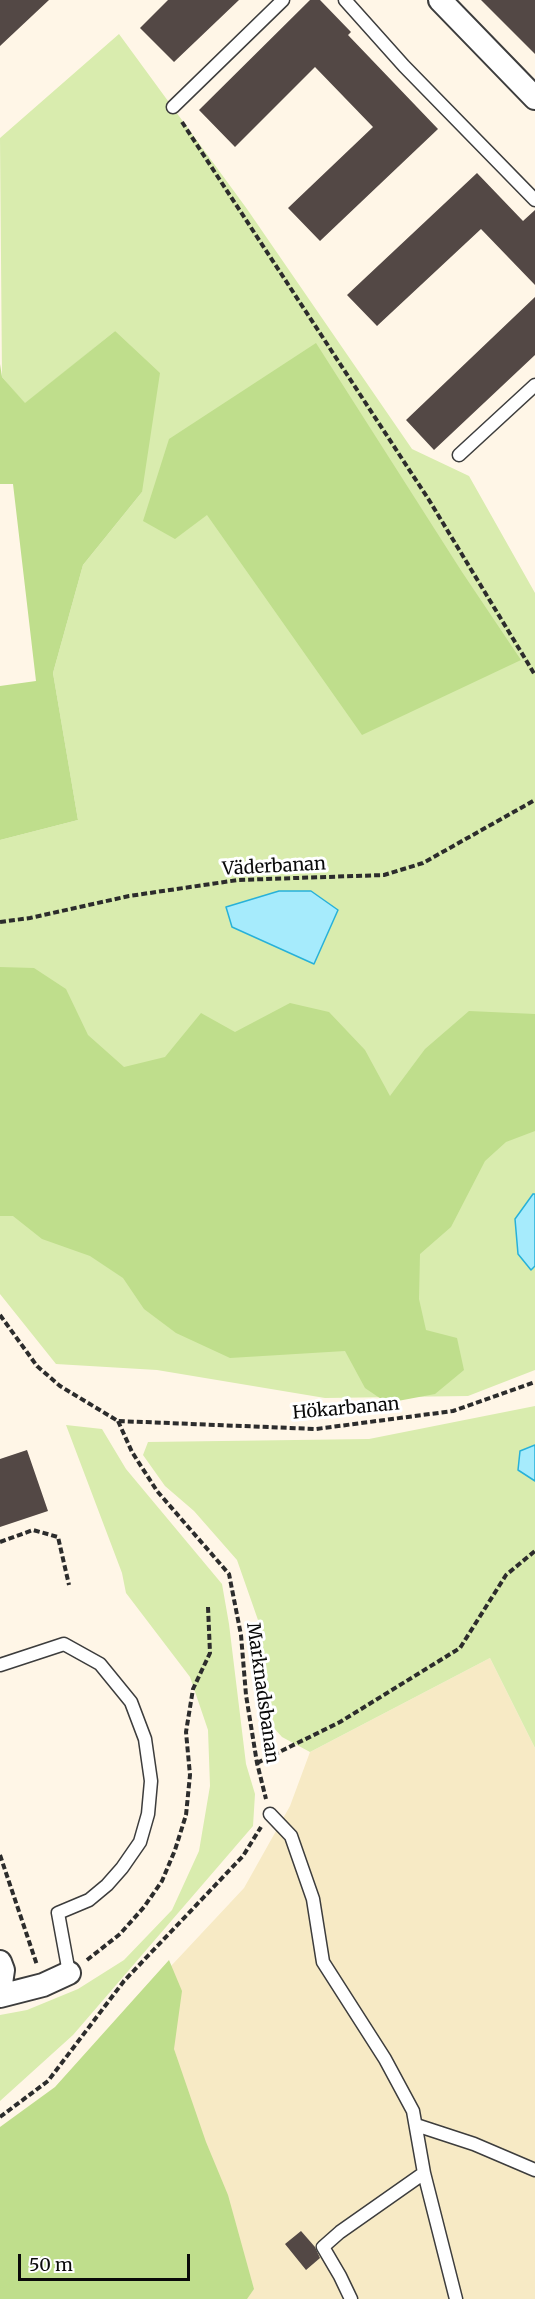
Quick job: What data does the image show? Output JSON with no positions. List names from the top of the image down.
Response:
{
  "streets": {
    "path": ["Väderbanan", "Hökarbanan", "Marknadsbanan"]
  },
  "crossings": [
    ["Hökarbanan", "Marknadsbanan"]
  ],
  "scale_bar": "50 m"
}
